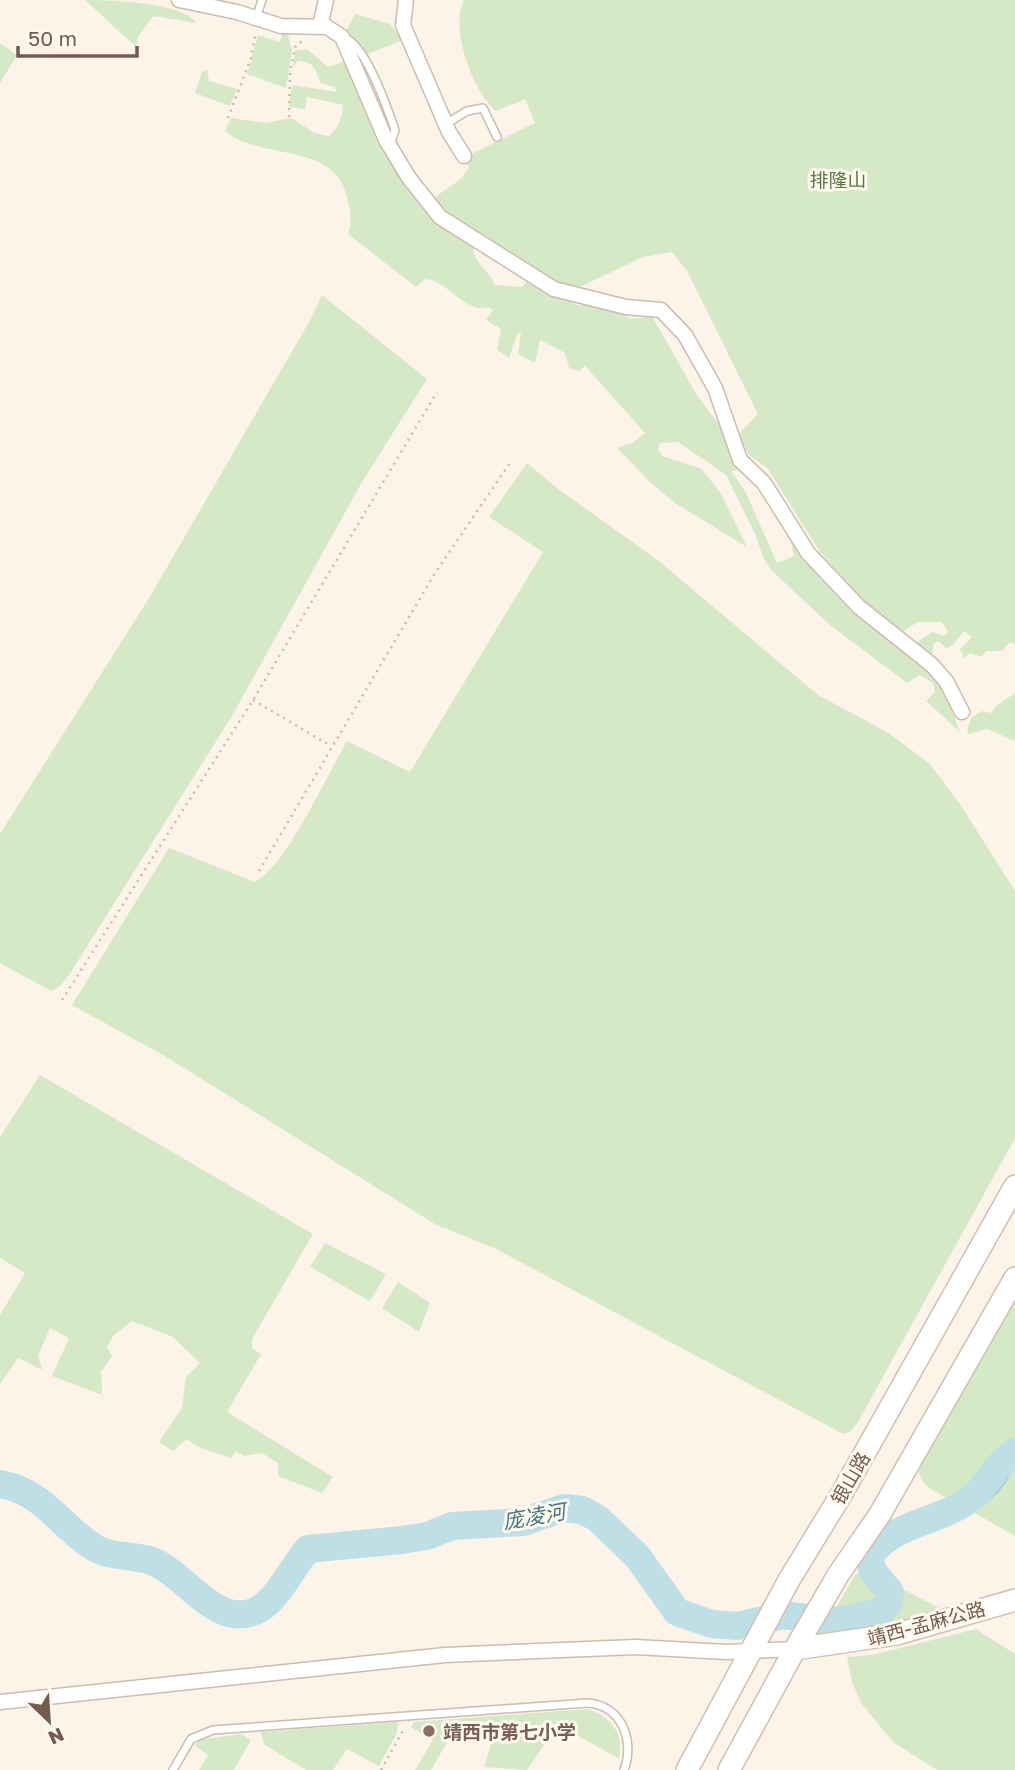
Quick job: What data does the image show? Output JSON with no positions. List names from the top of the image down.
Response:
{
  "streets": {
    "main road": ["银山路", "靖西-孟麻公路"]
  },
  "water": ["庞凌河"],
  "parks": ["排隆山"],
  "places": ["靖西市第七小学"],
  "scale_bar": "50 m",
  "north": "bottom right"
}
